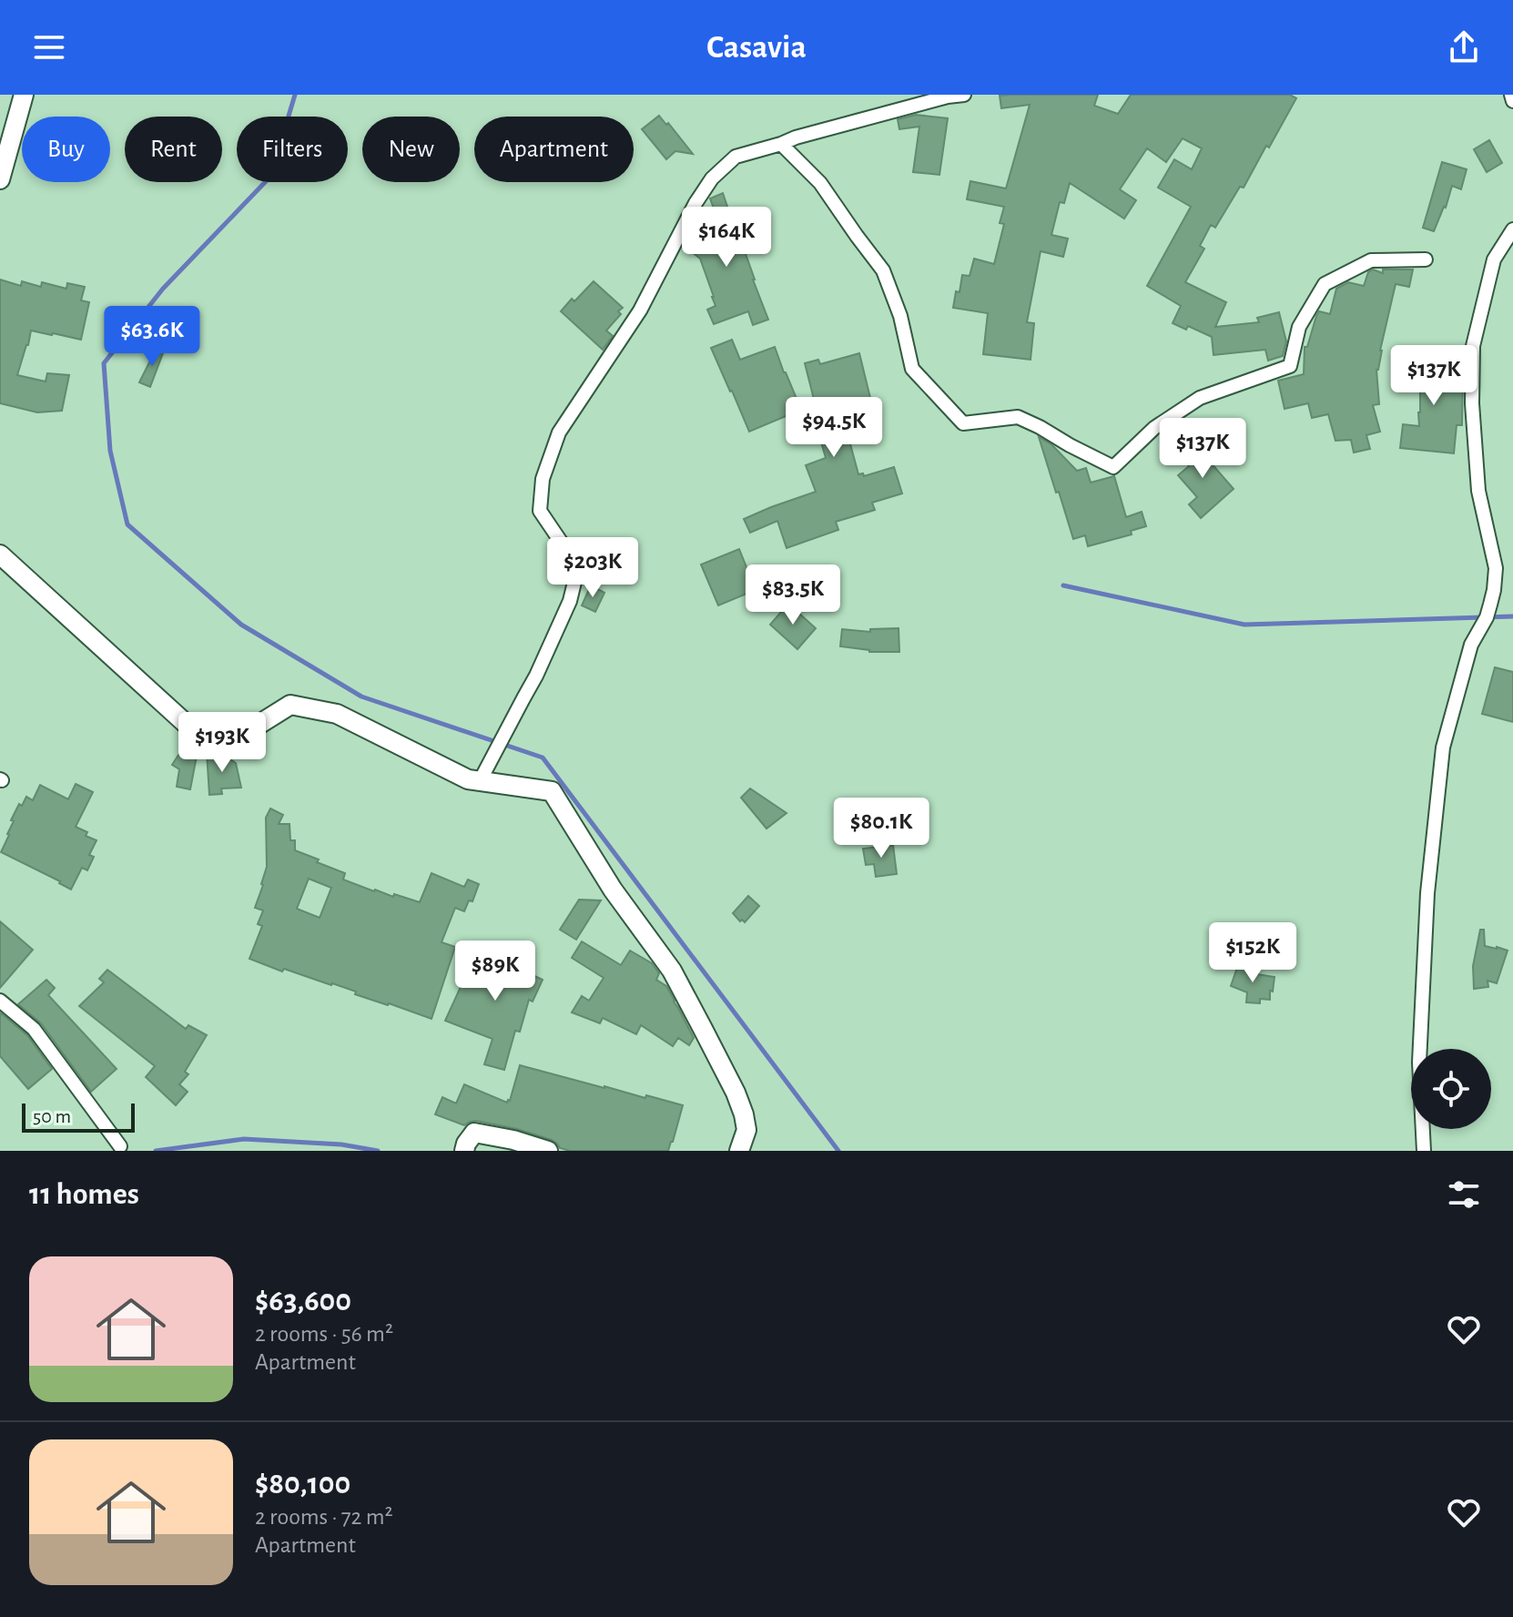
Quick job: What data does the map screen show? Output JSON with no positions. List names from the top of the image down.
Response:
{
  "scale_bar": "50 m",
  "page": {
    "header": "Casavia",
    "chip": [
      "Buy",
      "Rent",
      "Filters",
      "New",
      "Apartment"
    ],
    "price": [
      "$164K",
      "$63.6K",
      "$137K",
      "$94.5K",
      "$137K",
      "$203K",
      "$83.5K",
      "$193K",
      "$80.1K",
      "$152K",
      "$89K"
    ],
    "scale": "50 m",
    "heading": "11 homes",
    "list": [
      {
        "name": "$63,600",
        "note": "2 rooms · 56 m² · Apartment"
      },
      {
        "name": "$80,100",
        "note": "2 rooms · 72 m² · Apartment"
      }
    ]
  }
}
